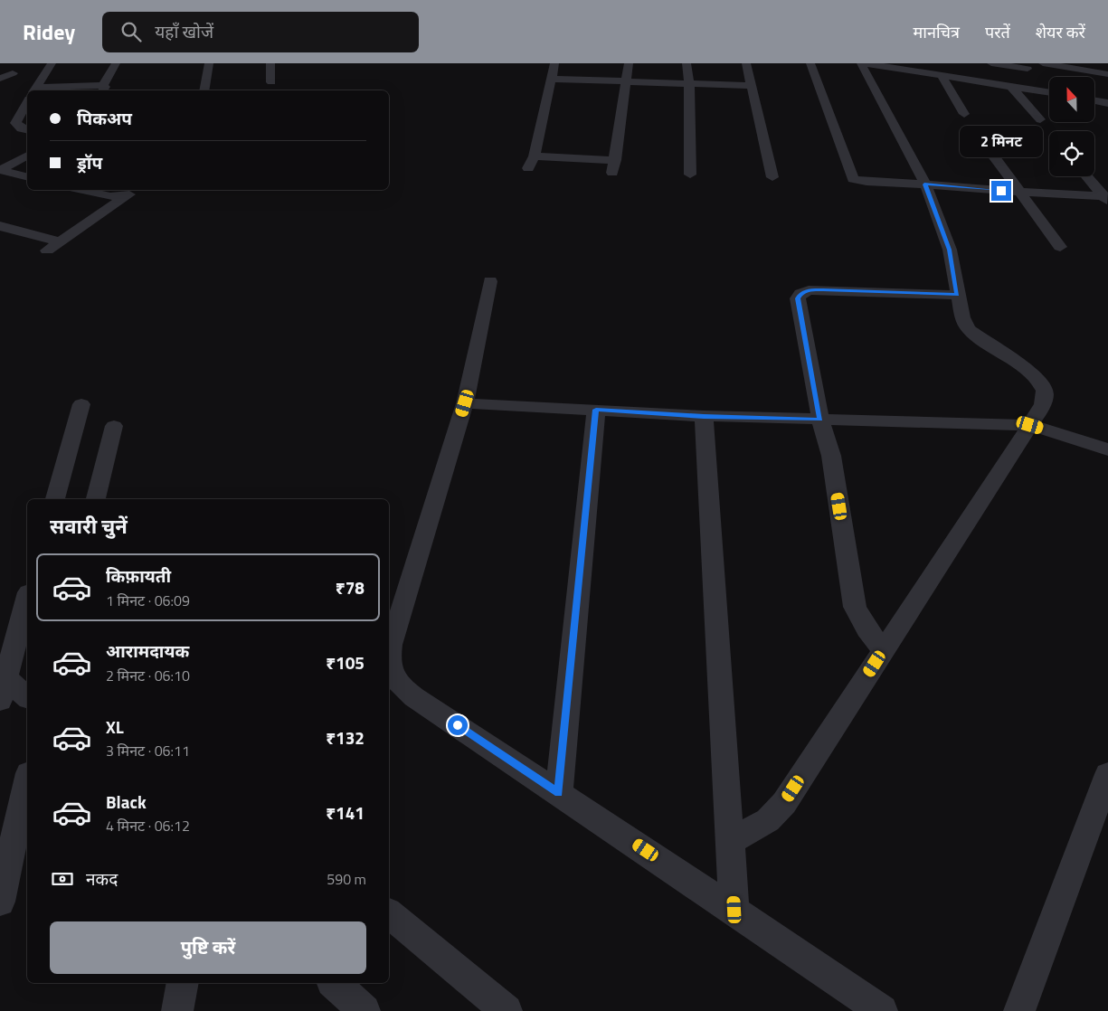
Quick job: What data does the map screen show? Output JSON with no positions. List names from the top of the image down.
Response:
{
  "north": "top",
  "page": {
    "header": "Ridey",
    "search": "यहाँ खोजें",
    "nav": ["मानचित्र", "परतें", "शेयर करें"],
    "banner": ["पिकअप", "ड्रॉप"],
    "bubble": "2 मिनट",
    "heading": "सवारी चुनें",
    "list": [
      {
        "name": "किफ़ायती",
        "note": "1 मिनट · 06:09",
        "value": "₹78"
      },
      {
        "name": "आरामदायक",
        "note": "2 मिनट · 06:10",
        "value": "₹105"
      },
      {
        "name": "XL",
        "note": "3 मिनट · 06:11",
        "value": "₹132"
      },
      {
        "name": "Black",
        "note": "4 मिनट · 06:12",
        "value": "₹141"
      }
    ],
    "pay": ["नकद", "590 m"],
    "buttons": "पुष्टि करें"
  }
}
